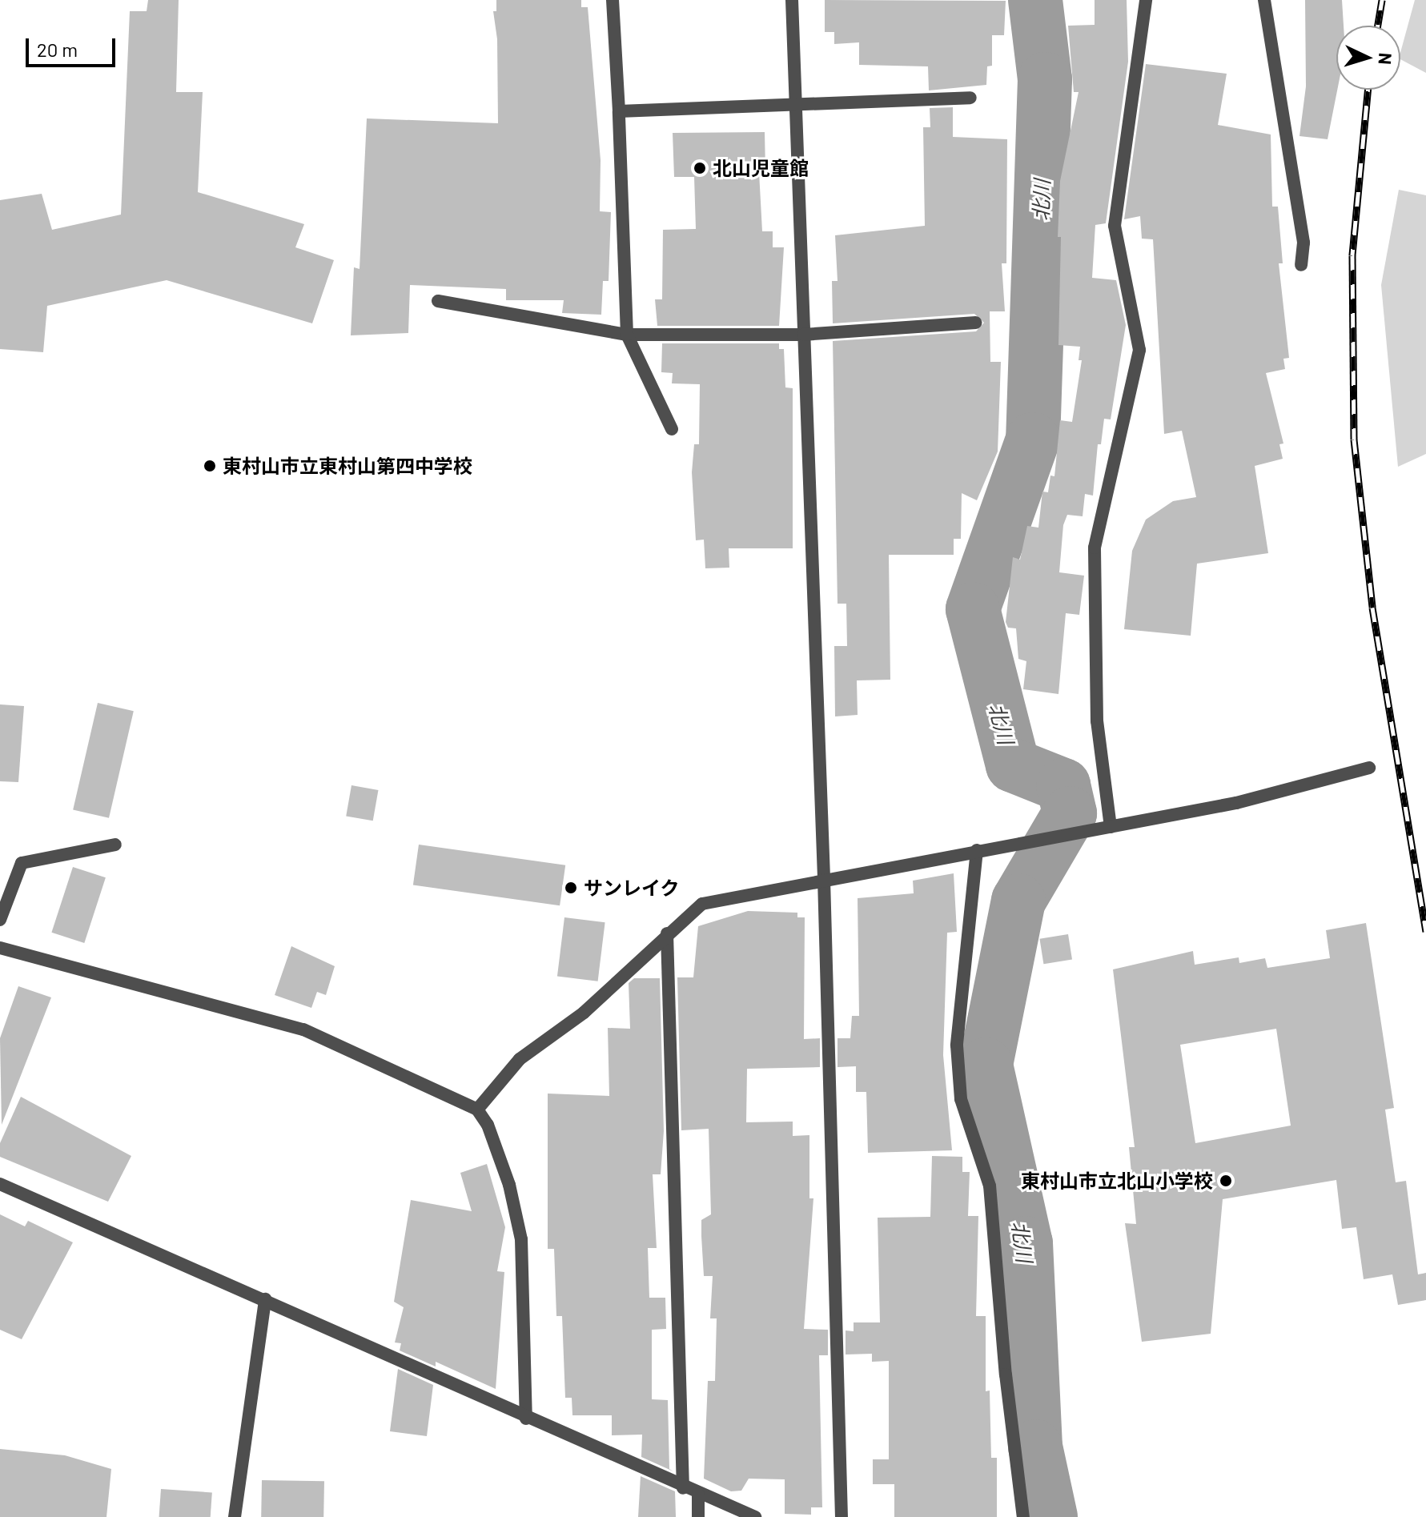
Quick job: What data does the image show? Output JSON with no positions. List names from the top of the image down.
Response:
{
  "water": ["北川"],
  "places": [
    "北山児童館",
    "東村山市立東村山第四中学校",
    "サンレイク",
    "東村山市立北山小学校"
  ],
  "scale_bar": "20 m",
  "north": "right"
}
